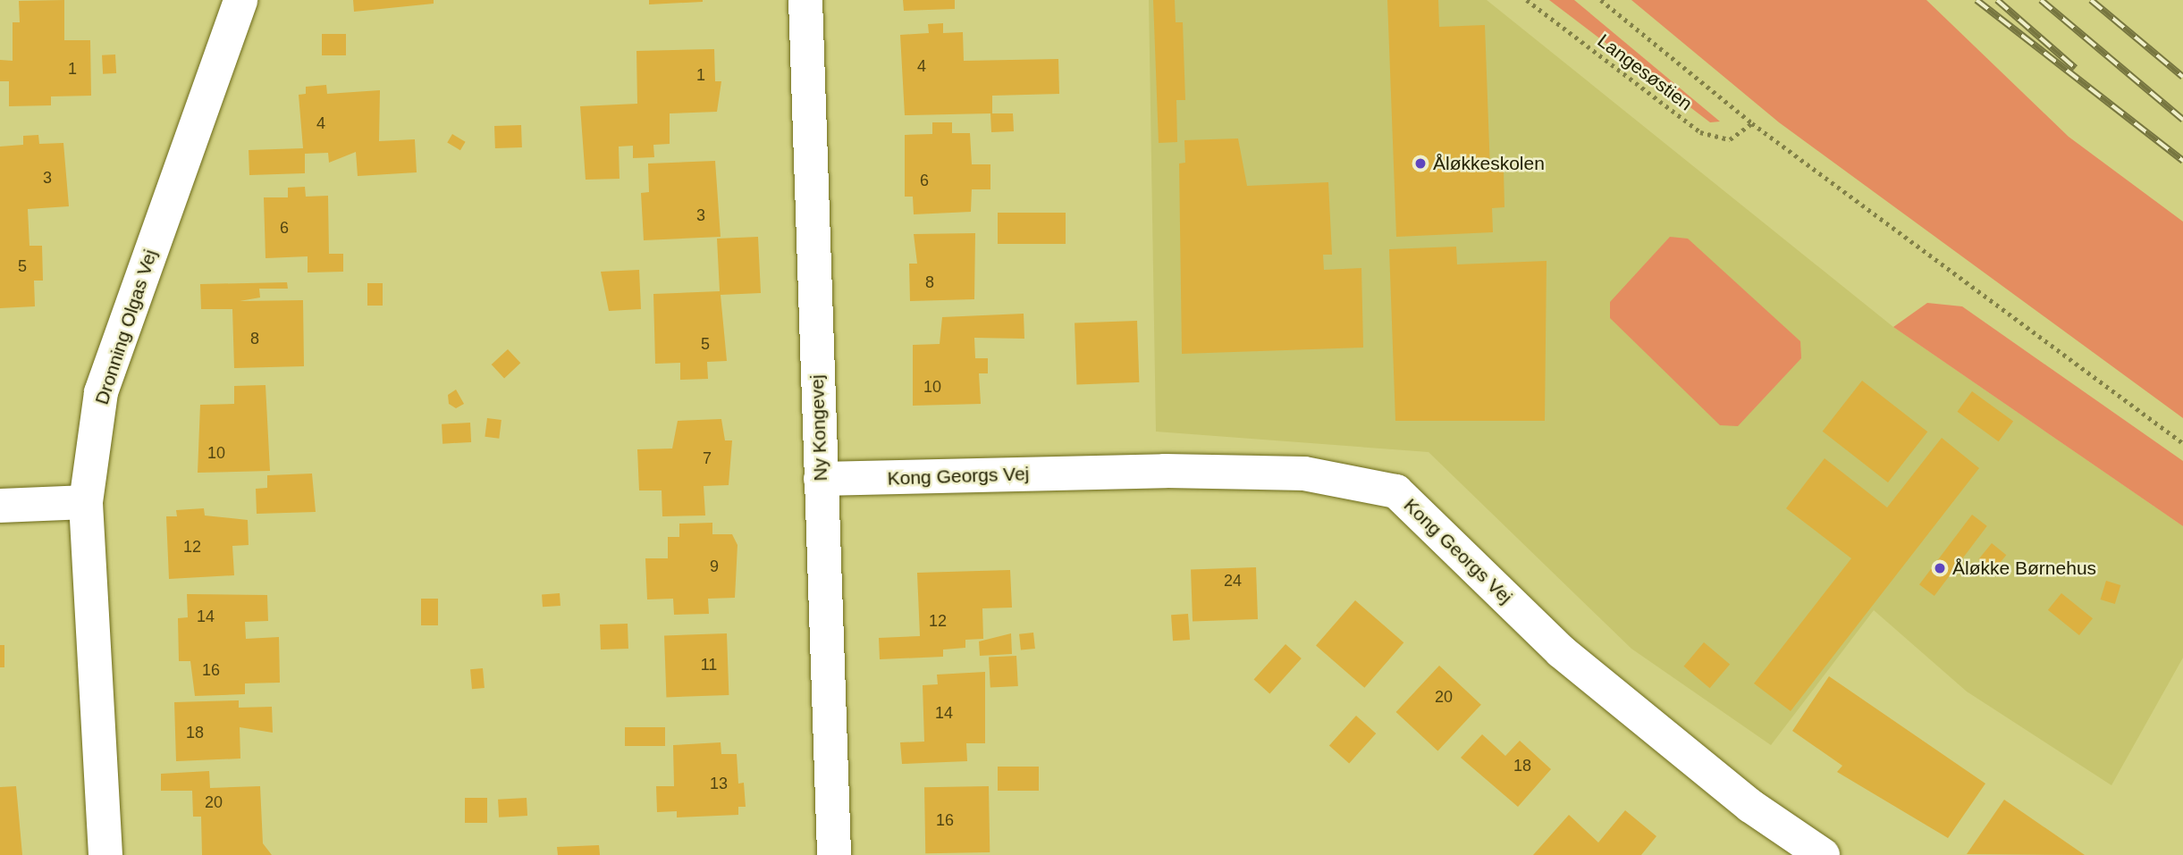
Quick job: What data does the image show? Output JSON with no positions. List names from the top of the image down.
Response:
{
  "streets": {
    "street": ["Dronning Olgas Vej", "Ny Kongevej", "Kong Georgs Vej"],
    "path": ["Langesøstien"]
  },
  "crossings": [
    ["Ny Kongevej", "Kong Georgs Vej"]
  ],
  "places": ["Åløkkeskolen", "Åløkke Børnehus"],
  "house_numbers": [
    "4",
    "1",
    "1",
    "4",
    "3",
    "6",
    "3",
    "6",
    "5",
    "8",
    "8",
    "5",
    "10",
    "10",
    "7",
    "12",
    "9",
    "24",
    "14",
    "12",
    "11",
    "16",
    "20",
    "14",
    "18",
    "18",
    "13",
    "20",
    "16"
  ]
}
